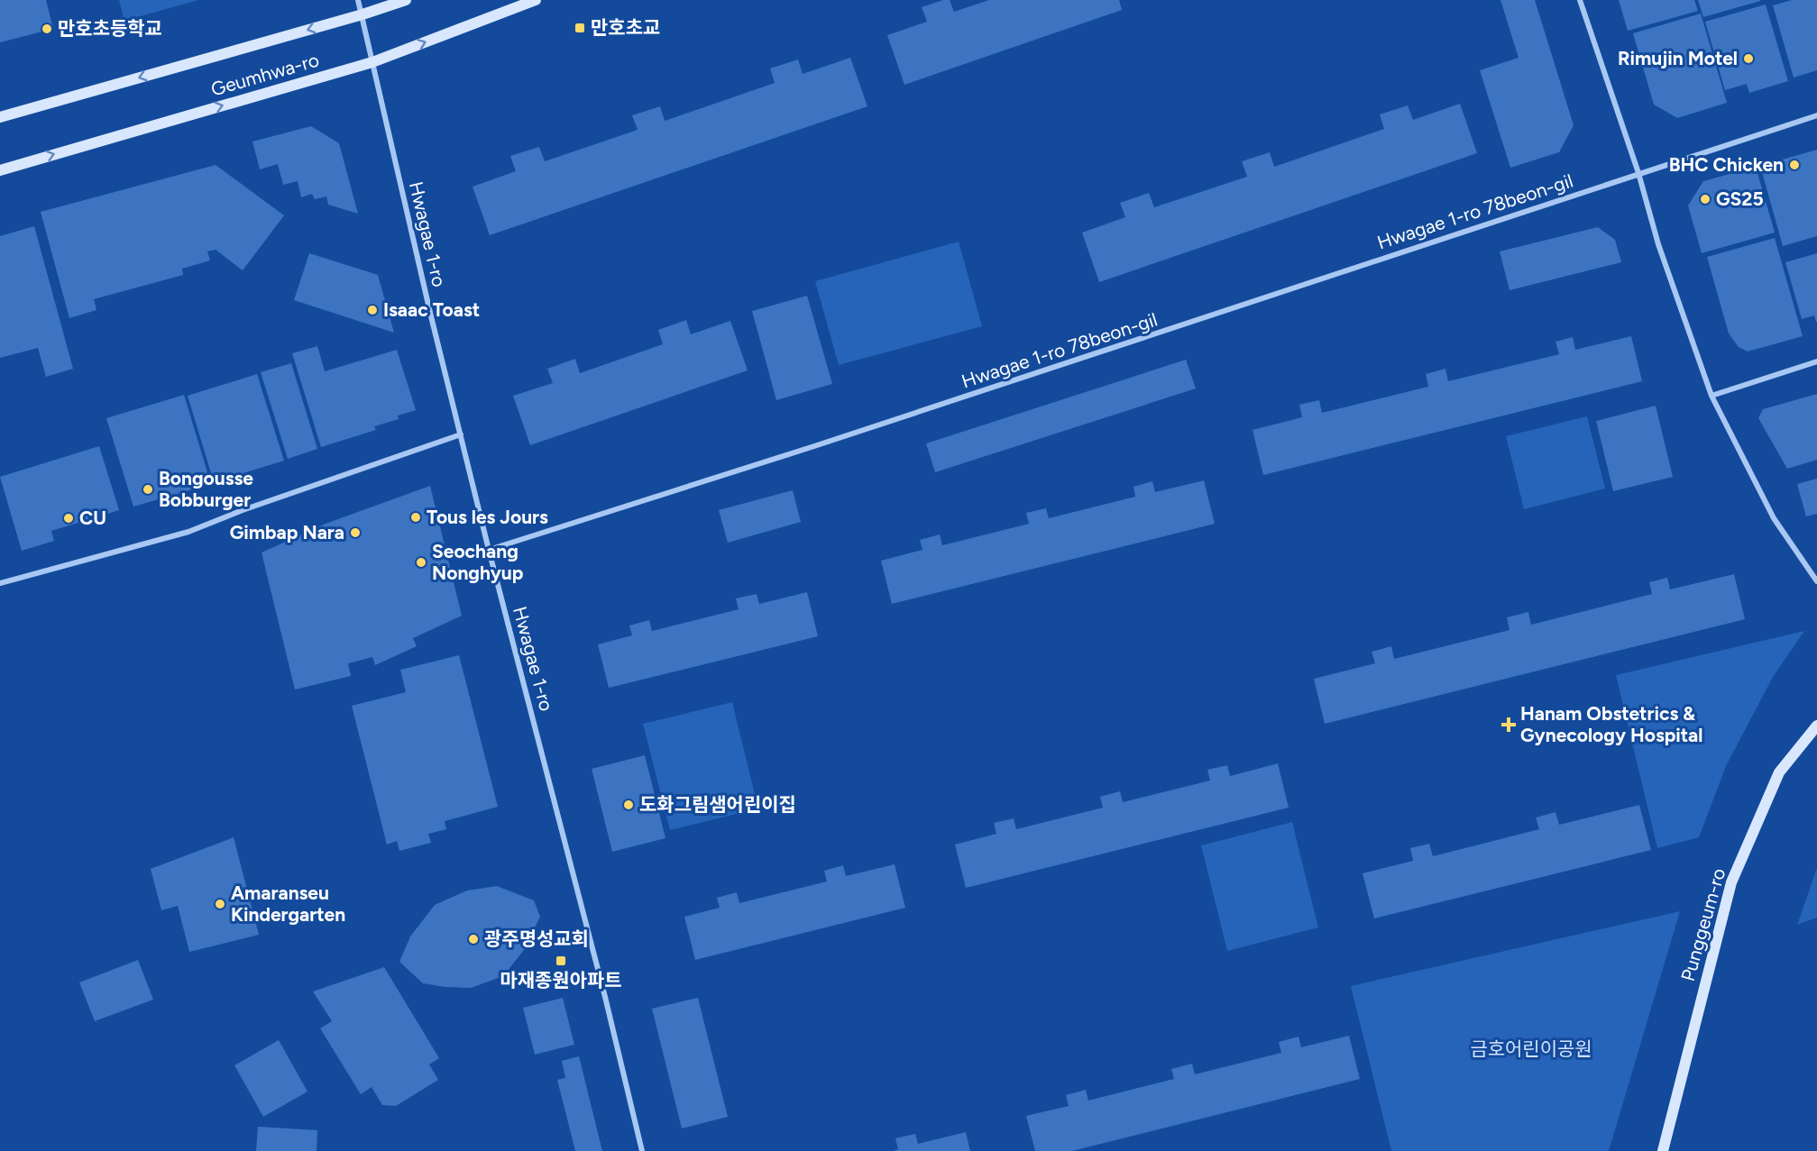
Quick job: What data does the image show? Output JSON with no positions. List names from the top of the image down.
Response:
{
  "streets": {
    "main road": ["Geumhwa-ro", "Punggeum-ro"],
    "street": ["Hwagae 1-ro 78beon-gil", "Hwagae 1-ro"]
  },
  "crossings": [
    ["Geumhwa-ro", "Hwagae 1-ro"],
    ["Hwagae 1-ro 78beon-gil", "Hwagae 1-ro"]
  ],
  "parks": ["금호어린이공원"],
  "places": {
    "transit": ["만호초교", "마재종원아파트"],
    "other": [
      "만호초등학교",
      "Rimujin Motel",
      "BHC Chicken",
      "GS25",
      "Isaac Toast",
      "Bongousse Bobburger",
      "Tous les Jours",
      "CU",
      "Gimbap Nara",
      "Seochang Nonghyup",
      "도화그림샘어린이집",
      "Amaranseu Kindergarten",
      "광주명성교회"
    ],
    "health": ["Hanam Obstetrics & Gynecology Hospital"]
  }
}
